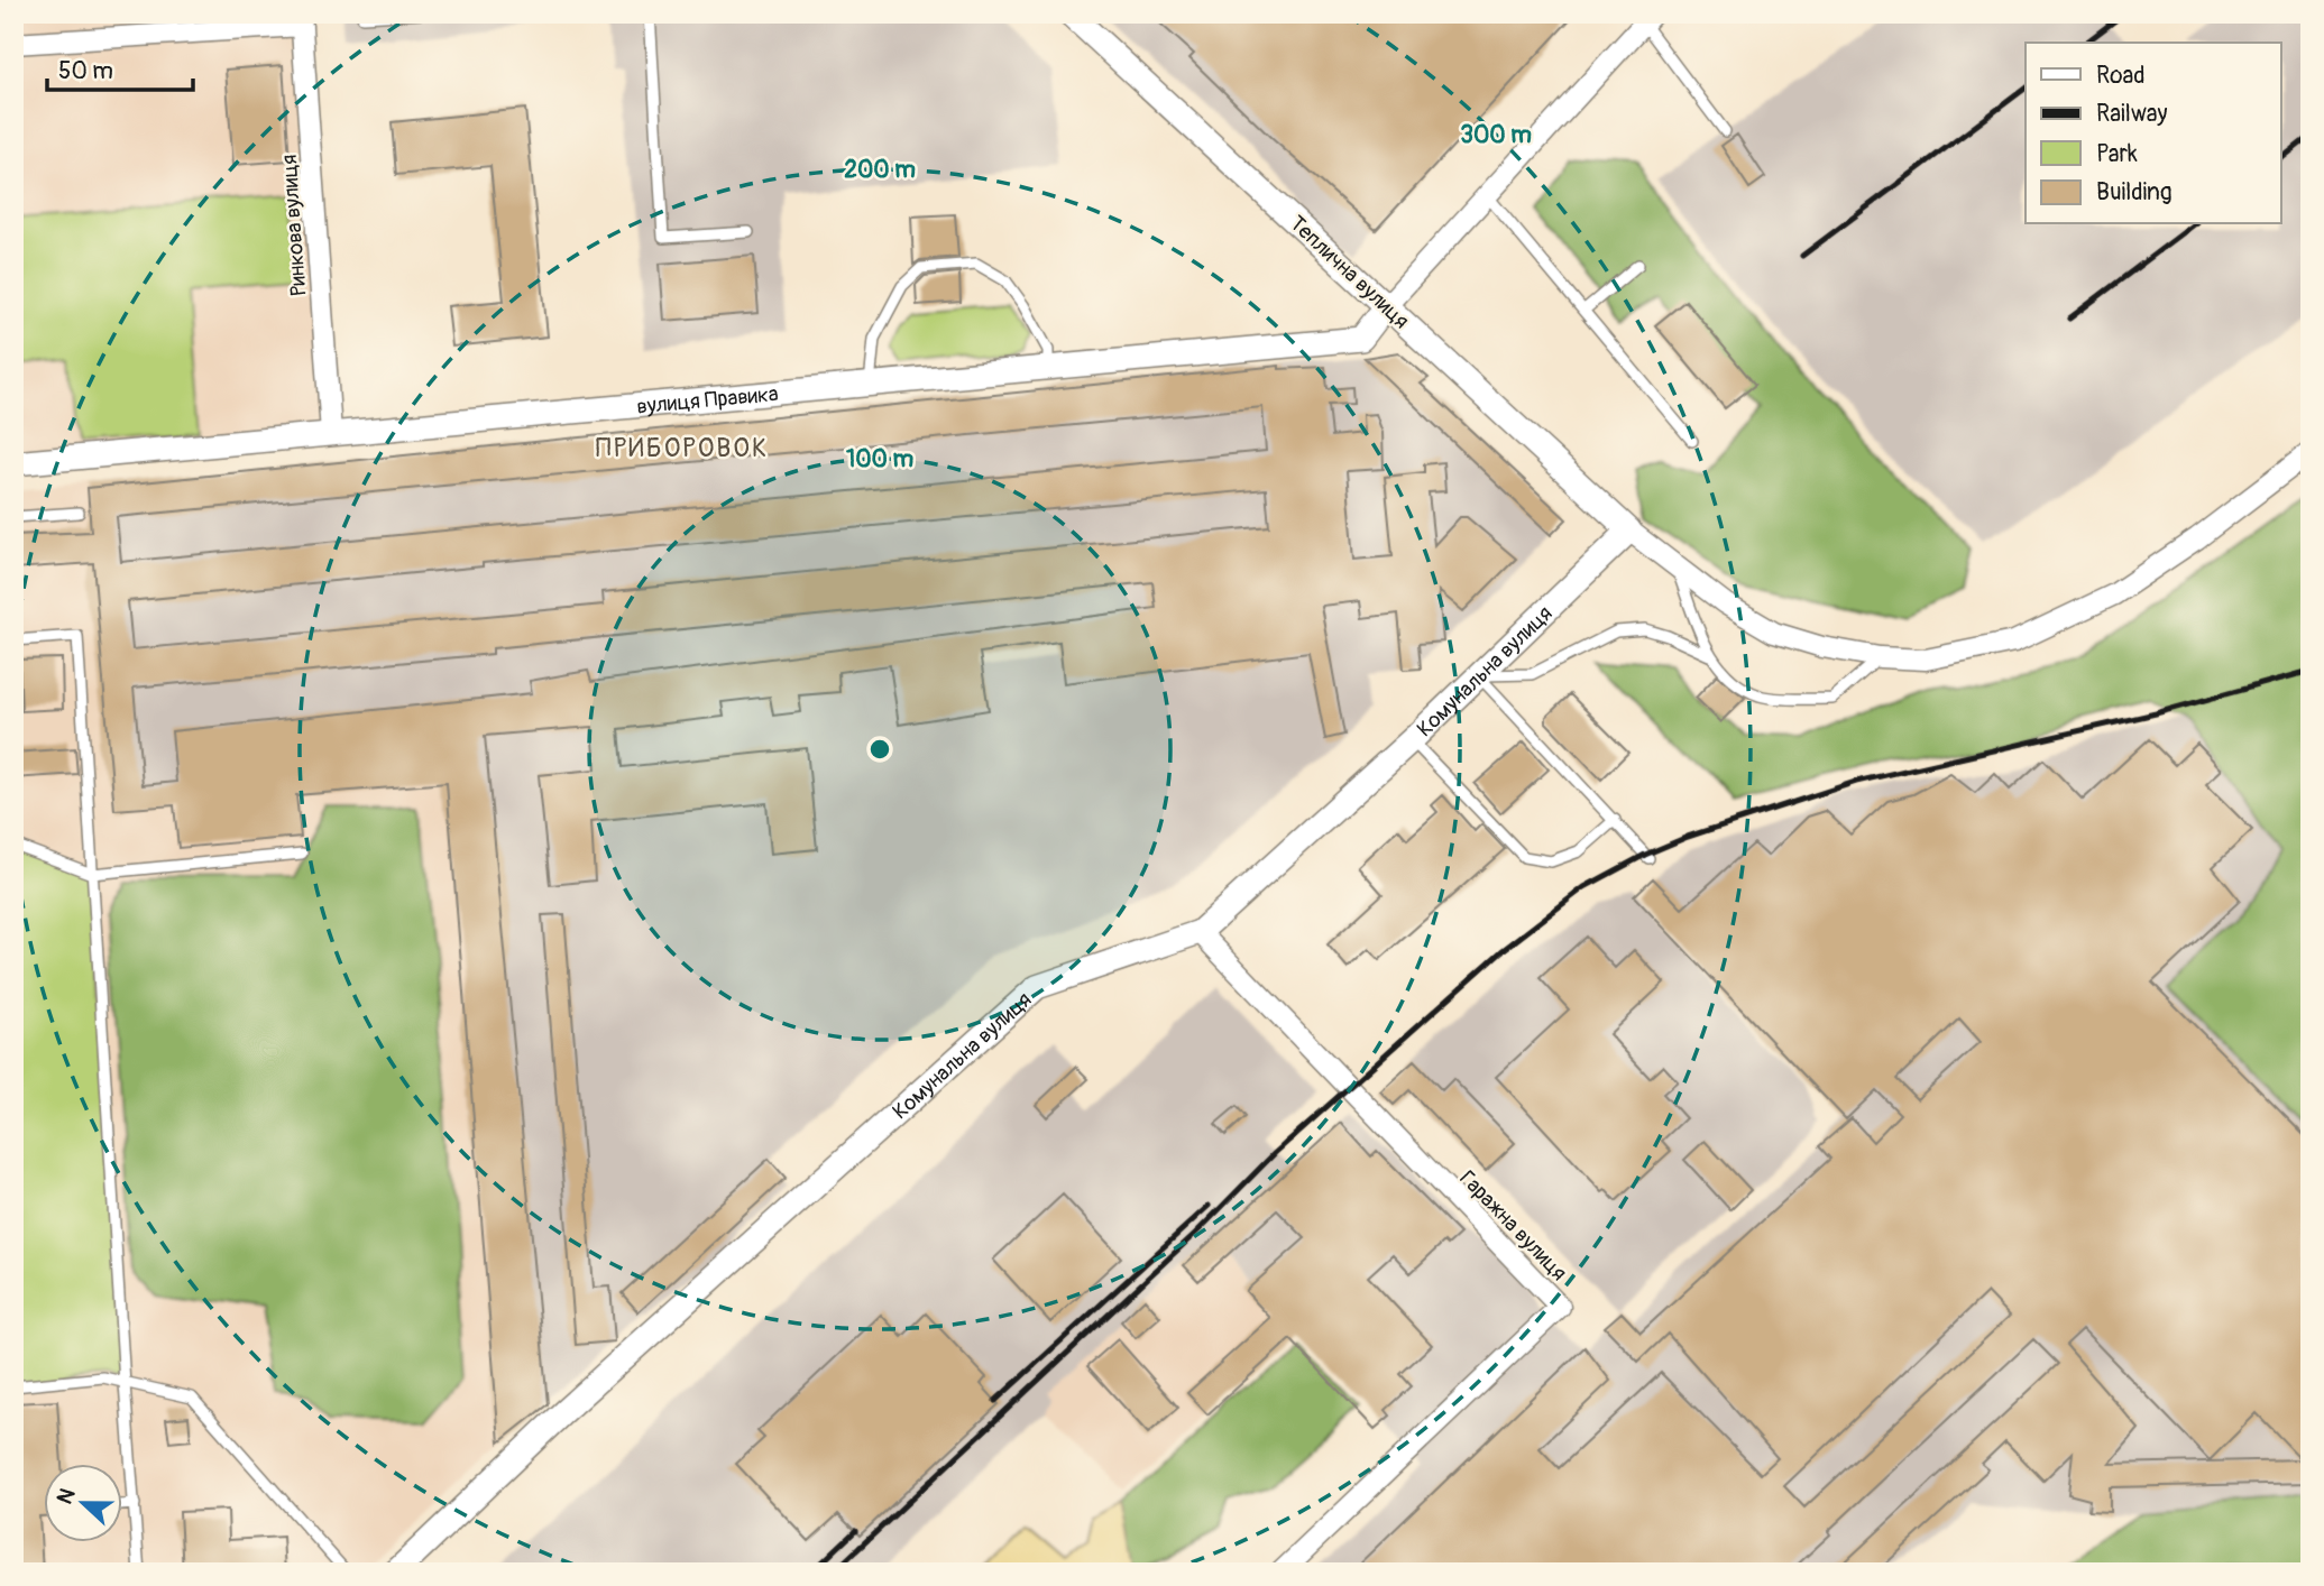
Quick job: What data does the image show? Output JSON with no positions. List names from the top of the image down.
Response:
{
  "streets": {
    "street": [
      "Ринкова вулиця",
      "Теплична вулиця",
      "вулиця Правика",
      "Комунальна вулиця",
      "Гаражна вулиця"
    ]
  },
  "crossings": [
    ["Ринкова вулиця", "вулиця Правика"],
    ["Теплична вулиця", "вулиця Правика"],
    ["Теплична вулиця", "Комунальна вулиця"],
    ["Комунальна вулиця", "Гаражна вулиця"]
  ],
  "districts": ["ПРИБОРОВОК"],
  "legend": [
    "Road",
    "Railway",
    "Park",
    "Building"
  ],
  "scale_bar": "50 m",
  "north": "left",
  "rings": ["300 m", "200 m", "100 m"]
}
